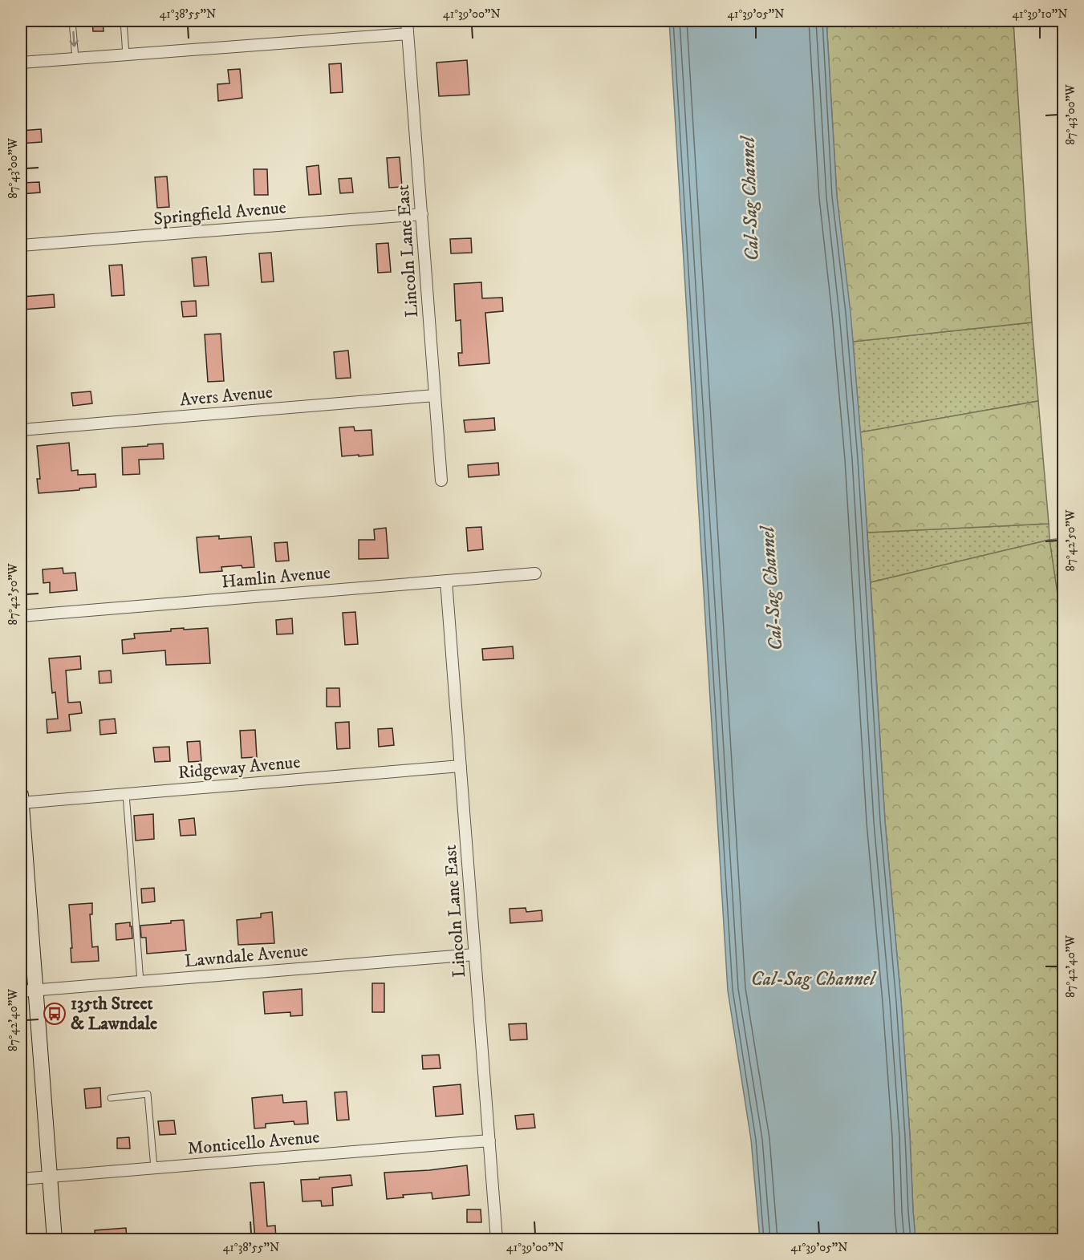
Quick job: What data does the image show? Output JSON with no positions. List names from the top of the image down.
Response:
{
  "streets": {
    "street": [
      "Springfield Avenue",
      "Lincoln Lane East",
      "Avers Avenue",
      "Hamlin Avenue",
      "Ridgeway Avenue",
      "Lawndale Avenue",
      "Monticello Avenue"
    ]
  },
  "crossings": [
    ["Springfield Avenue", "Lincoln Lane East"],
    ["Lincoln Lane East", "Avers Avenue"],
    ["Lincoln Lane East", "Hamlin Avenue"],
    ["Lincoln Lane East", "Ridgeway Avenue"],
    ["Lincoln Lane East", "Lawndale Avenue"],
    ["Lincoln Lane East", "Monticello Avenue"]
  ],
  "water": ["Cal-Sag Channel"],
  "places": {
    "bus stop": ["135th Street & Lawndale"]
  },
  "coordinates": [
    "41°38'55\"N",
    "41°39'00\"N",
    "41°39'05\"N",
    "41°39'10\"N",
    "87°43'00\"W",
    "87°42'50\"W",
    "87°42'40\"W"
  ]
}
